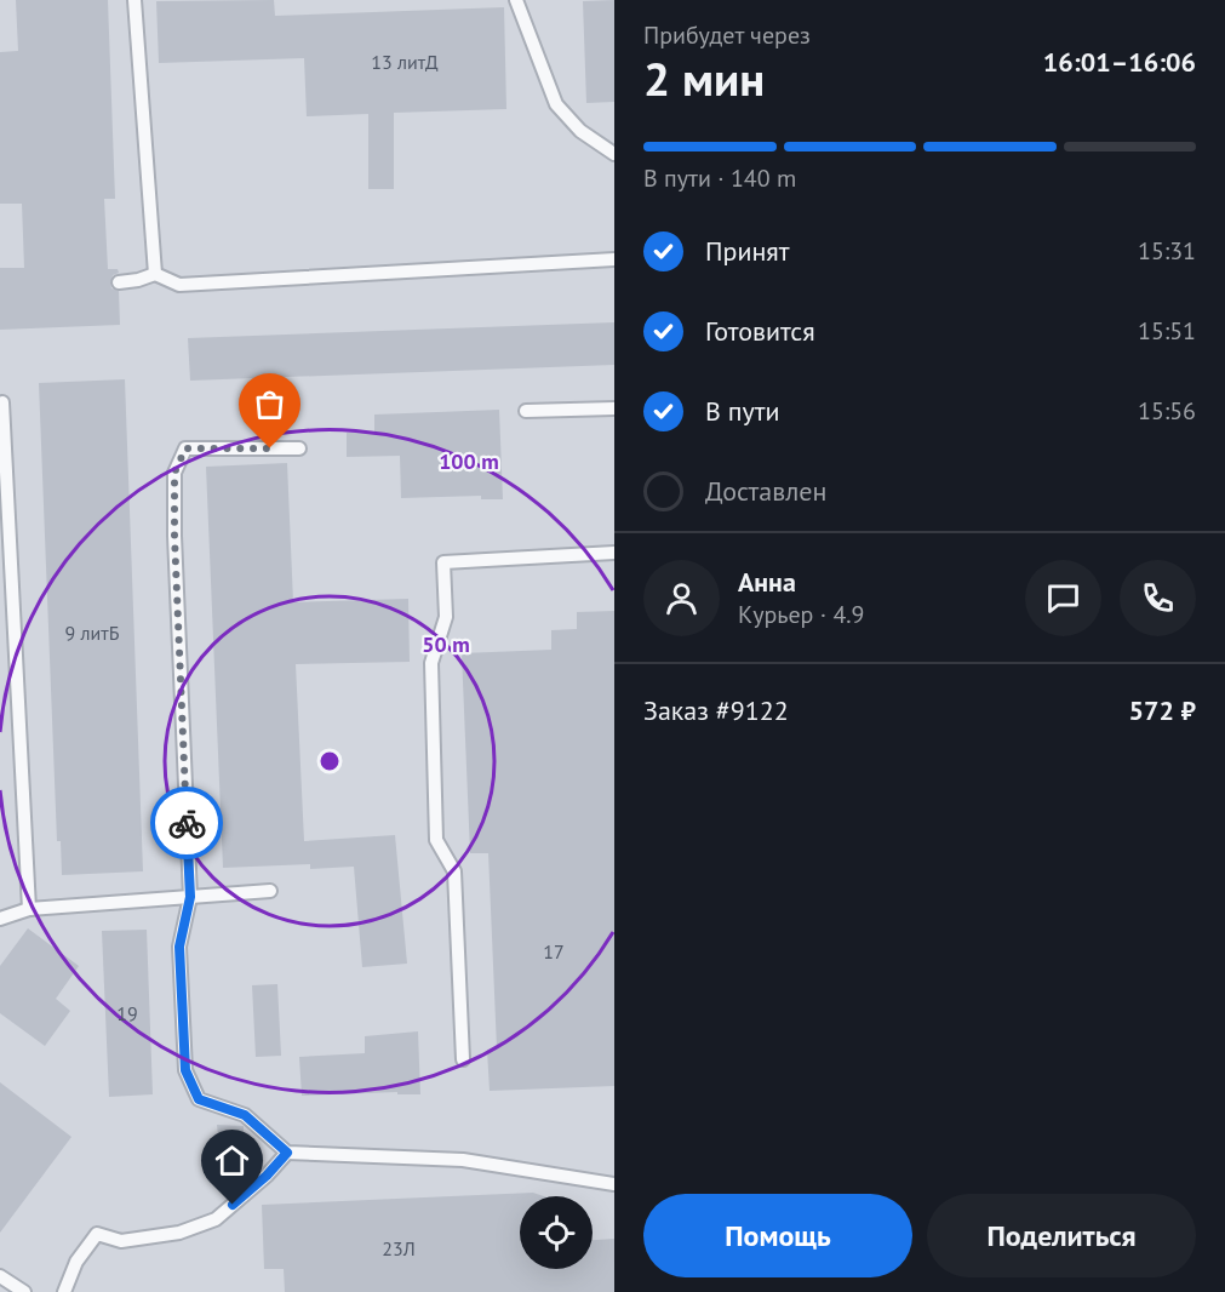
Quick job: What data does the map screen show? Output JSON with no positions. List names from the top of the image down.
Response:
{
  "house_numbers": [
    "13 литД",
    "9 литБ",
    "17",
    "19",
    "23Л"
  ],
  "page": {
    "heading": ["2 мин", "Прибудет через", "16:01–16:06"],
    "panel": [
      "Анна",
      "Курьер · 4.9",
      "Заказ #9122",
      "572 ₽"
    ],
    "bar": "В пути · 140 m",
    "list": [
      ["Принят", "15:31"],
      ["Готовится", "15:51"],
      ["В пути", "15:56"],
      "Доставлен"
    ],
    "buttons": ["Помощь", "Поделиться"]
  },
  "rings": ["100 m", "50 m"]
}
